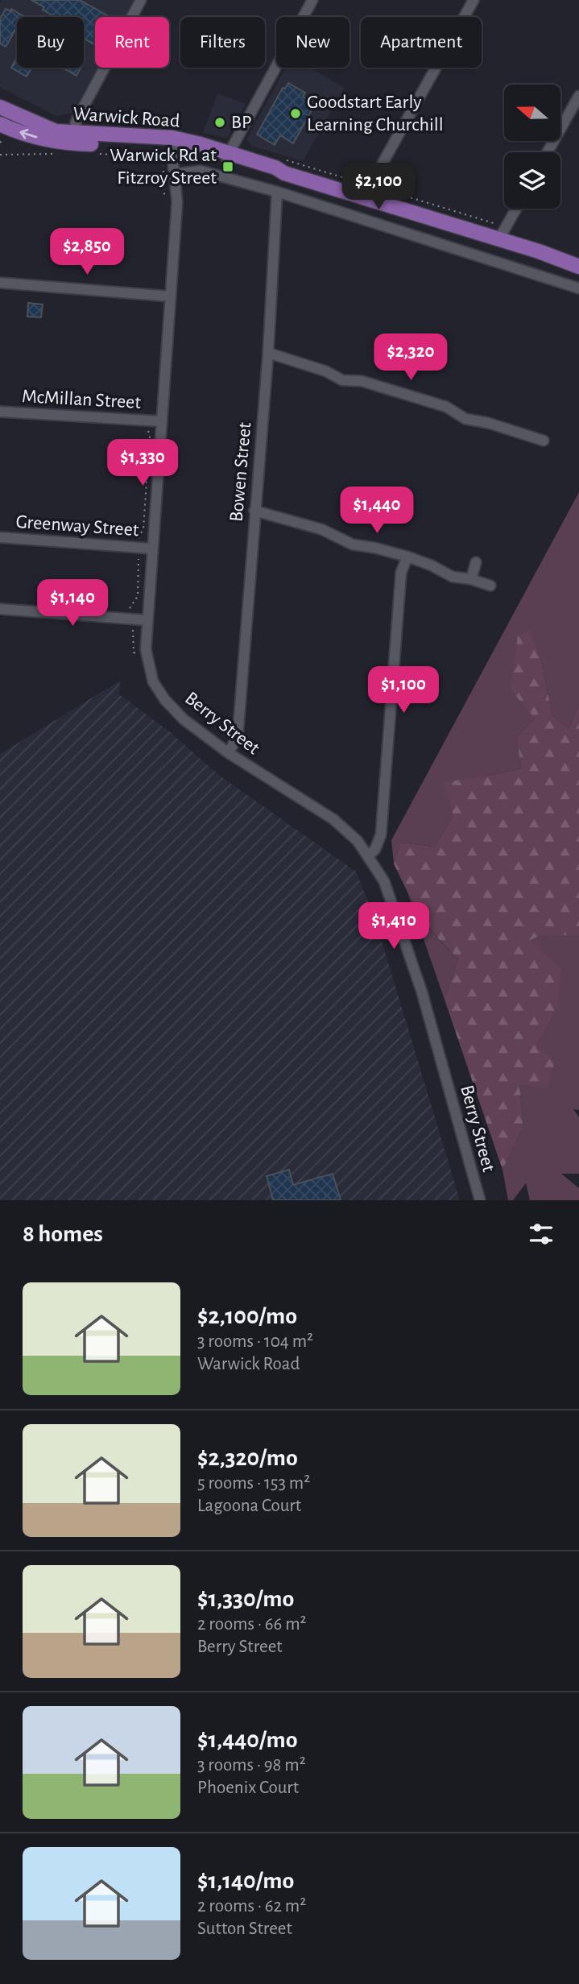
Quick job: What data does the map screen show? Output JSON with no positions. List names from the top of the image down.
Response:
{
  "streets": {
    "main road": ["Warwick Road"],
    "street": [
      "McMillan Street",
      "Bowen Street",
      "Greenway Street",
      "Berry Street"
    ]
  },
  "crossings": [
    ["Warwick Road", "Berry Street"],
    ["McMillan Street", "Berry Street"],
    ["Bowen Street", "Berry Street"],
    ["Greenway Street", "Berry Street"]
  ],
  "places": {
    "other": ["Goodstart Early Learning Churchill", "BP"],
    "transit": ["Warwick Rd at Fitzroy Street"]
  },
  "north": "left",
  "page": {
    "chip": [
      "Buy",
      "Rent",
      "Filters",
      "New",
      "Apartment"
    ],
    "price": [
      "$2,100",
      "$2,850",
      "$2,320",
      "$1,330",
      "$1,440",
      "$1,140",
      "$1,100",
      "$1,410"
    ],
    "heading": "8 homes",
    "list": [
      {
        "name": "$2,100/mo",
        "note": "3 rooms · 104 m² · Warwick Road"
      },
      {
        "name": "$2,320/mo",
        "note": "5 rooms · 153 m² · Lagoona Court"
      },
      {
        "name": "$1,330/mo",
        "note": "2 rooms · 66 m² · Berry Street"
      },
      {
        "name": "$1,440/mo",
        "note": "3 rooms · 98 m² · Phoenix Court"
      },
      {
        "name": "$1,140/mo",
        "note": "2 rooms · 62 m² · Sutton Street"
      }
    ]
  }
}
